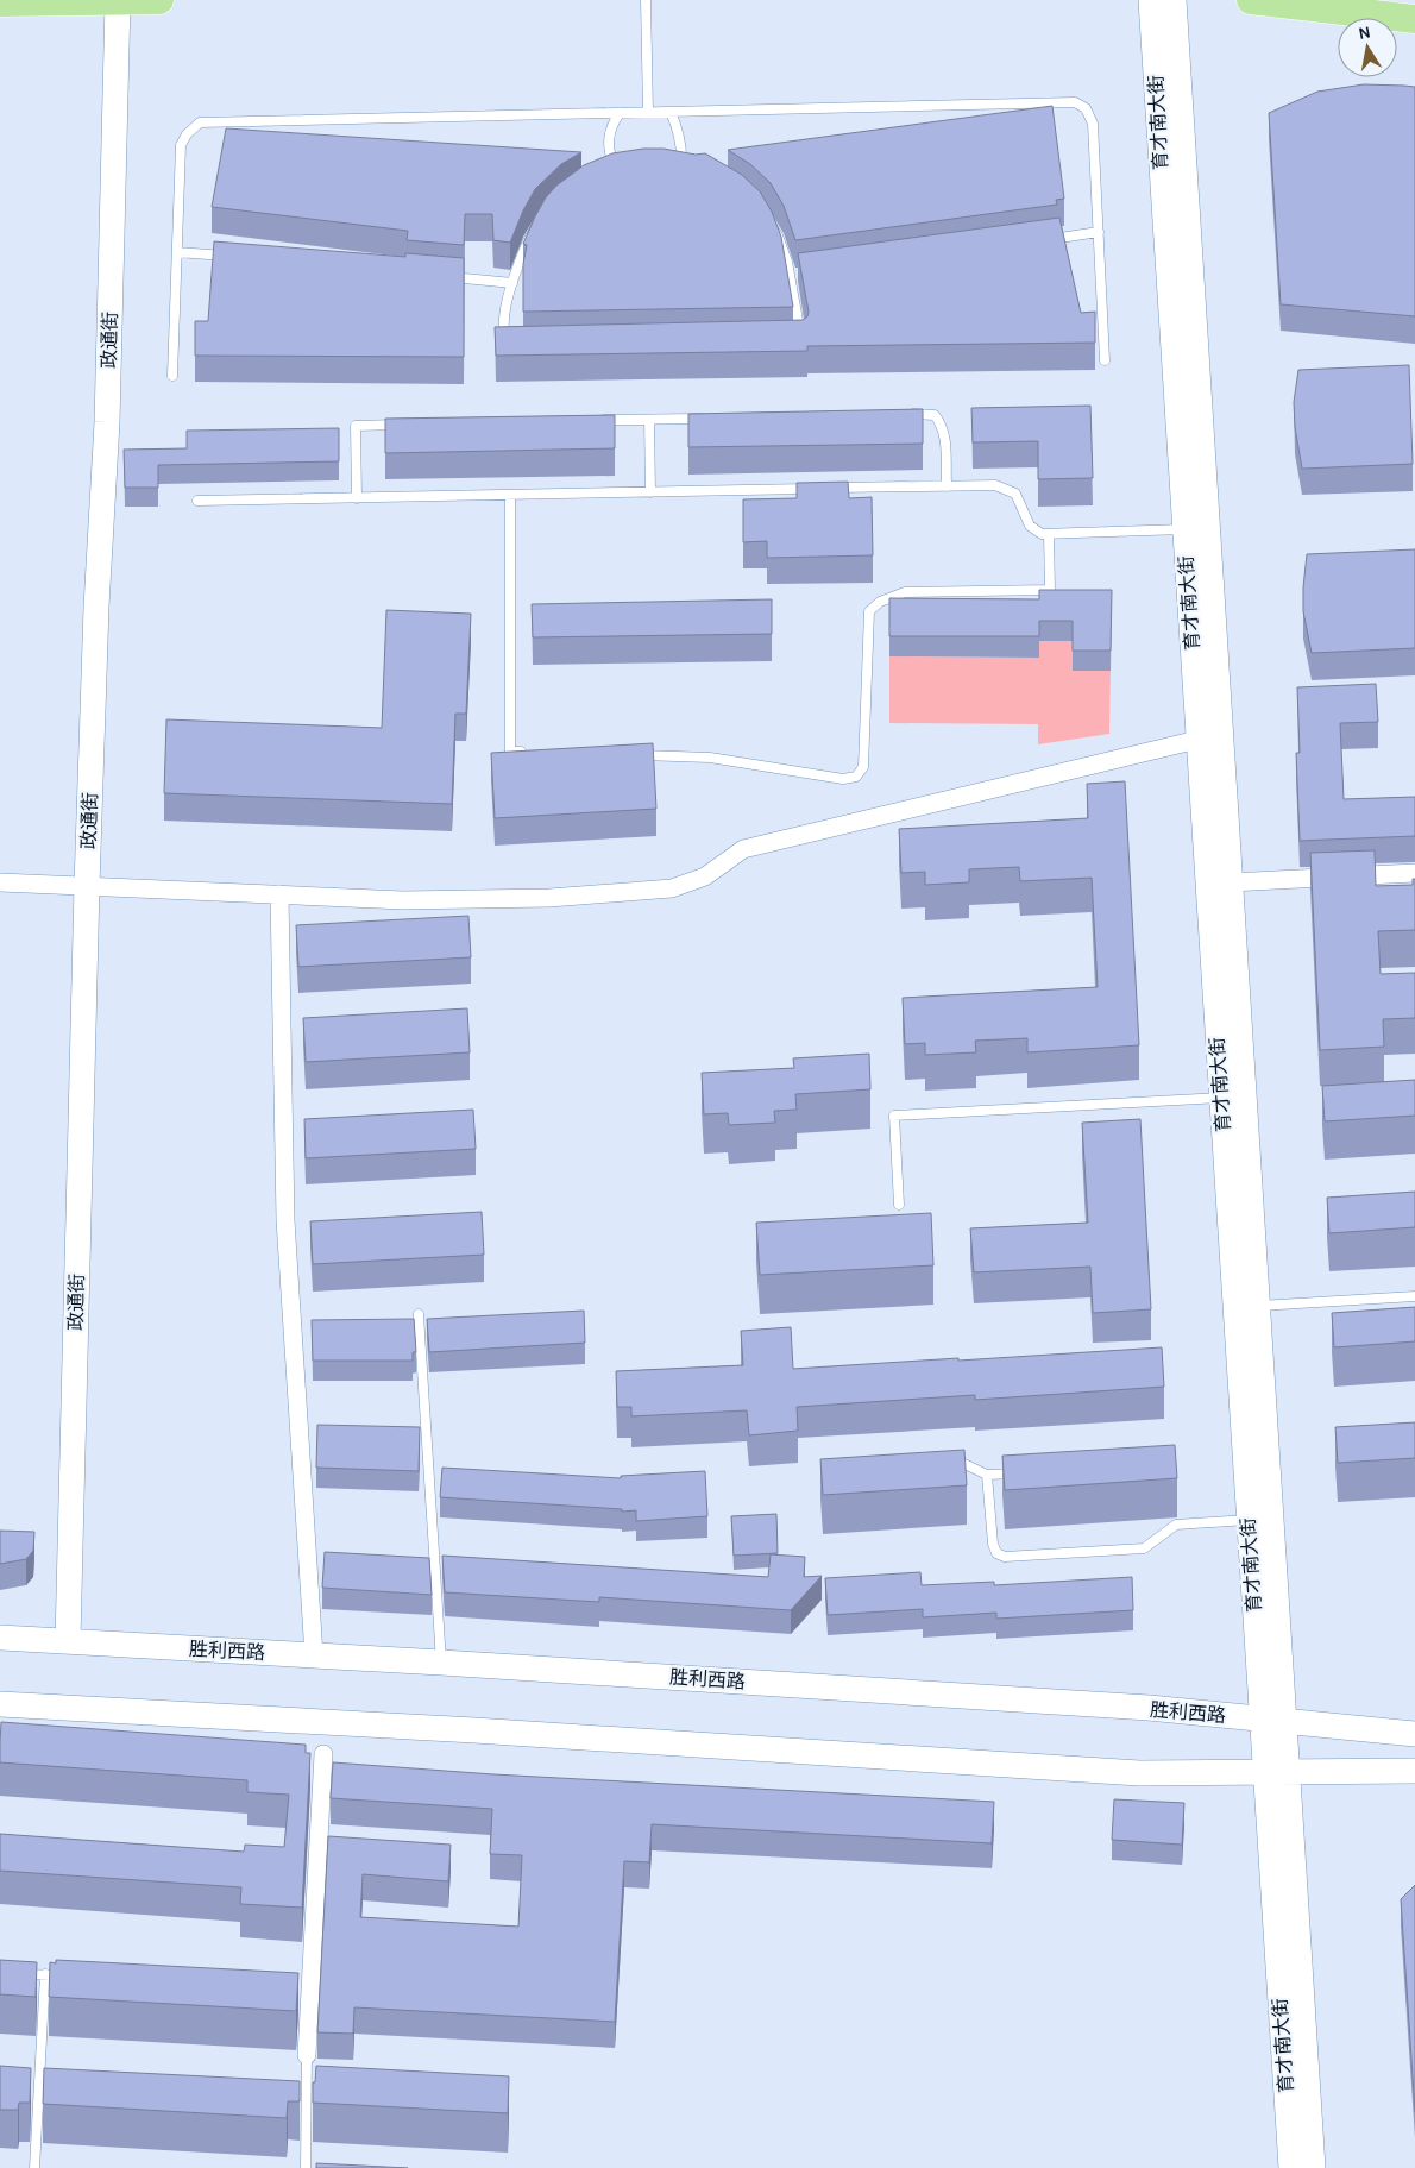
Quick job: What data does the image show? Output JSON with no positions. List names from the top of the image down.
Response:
{
  "streets": {
    "main road": ["育才南大街", "政通街", "胜利西路"]
  },
  "crossings": [
    ["育才南大街", "胜利西路"],
    ["政通街", "胜利西路"]
  ],
  "north": "top"
}
